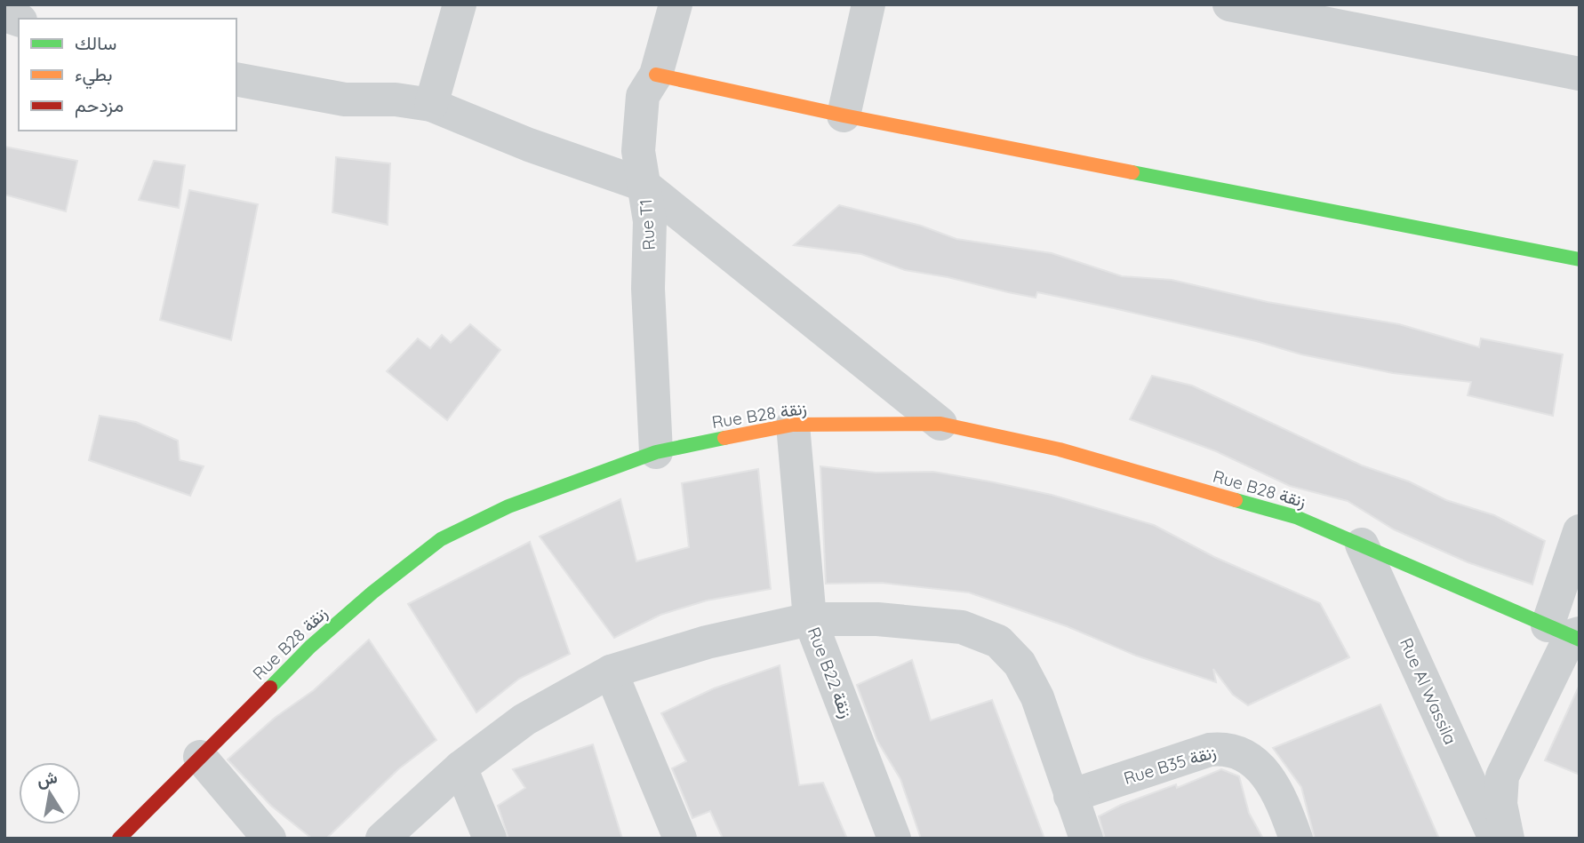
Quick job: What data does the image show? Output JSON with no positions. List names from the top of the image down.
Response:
{
  "streets": {
    "street": [
      "Rue T1",
      "Rue B28 زنقة",
      "Rue B22 زنقة",
      "Rue Al Wassila",
      "Rue B35 زنقة"
    ]
  },
  "crossings": [
    ["Rue T1", "Rue B28 زنقة"],
    ["Rue B28 زنقة", "Rue B22 زنقة"],
    ["Rue B28 زنقة", "Rue Al Wassila"]
  ],
  "legend": ["سالك", "بطيء", "مزدحم"],
  "north": "top"
}
